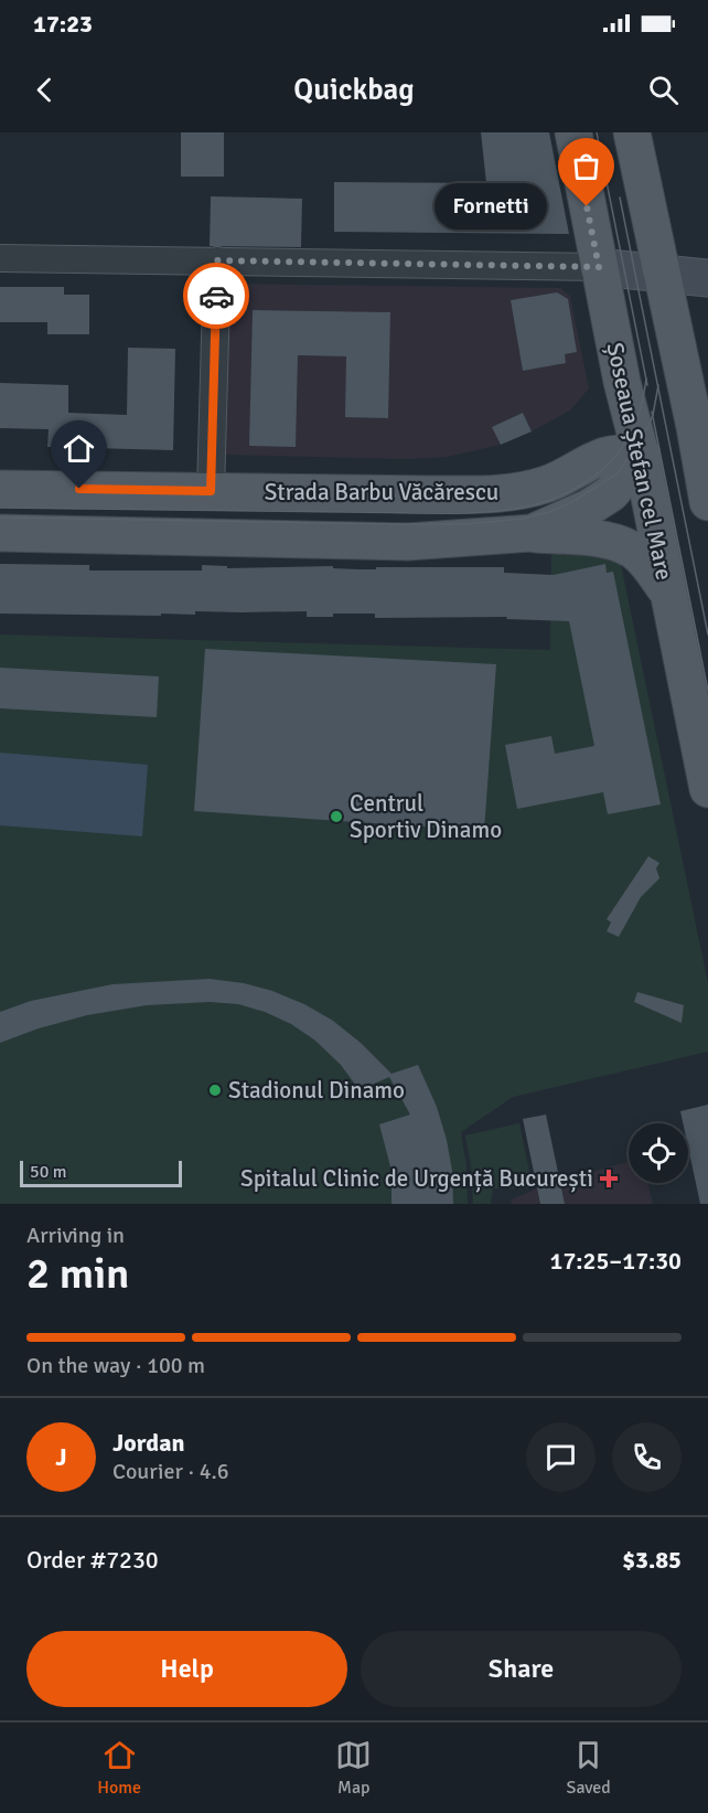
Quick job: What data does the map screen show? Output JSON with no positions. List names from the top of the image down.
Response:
{
  "streets": {
    "main road": ["Șoseaua Ștefan cel Mare", "Strada Barbu Văcărescu"]
  },
  "crossings": [
    ["Șoseaua Ștefan cel Mare", "Strada Barbu Văcărescu"]
  ],
  "places": {
    "other": ["Fornetti", "Centrul Sportiv Dinamo", "Stadionul Dinamo"],
    "health": ["Spitalul Clinic de Urgență București"]
  },
  "scale_bar": "50 m",
  "page": {
    "status": "17:23",
    "header": "Quickbag",
    "bubble": "Fornetti",
    "scale": "50 m",
    "heading": ["2 min", "Arriving in", "17:25–17:30"],
    "panel": [
      "Jordan",
      "Courier · 4.6",
      "Order #7230",
      "$3.85"
    ],
    "bar": "On the way · 100 m",
    "round": "J",
    "buttons": ["Help", "Share"],
    "tabs": ["Home", "Map", "Saved"]
  }
}
